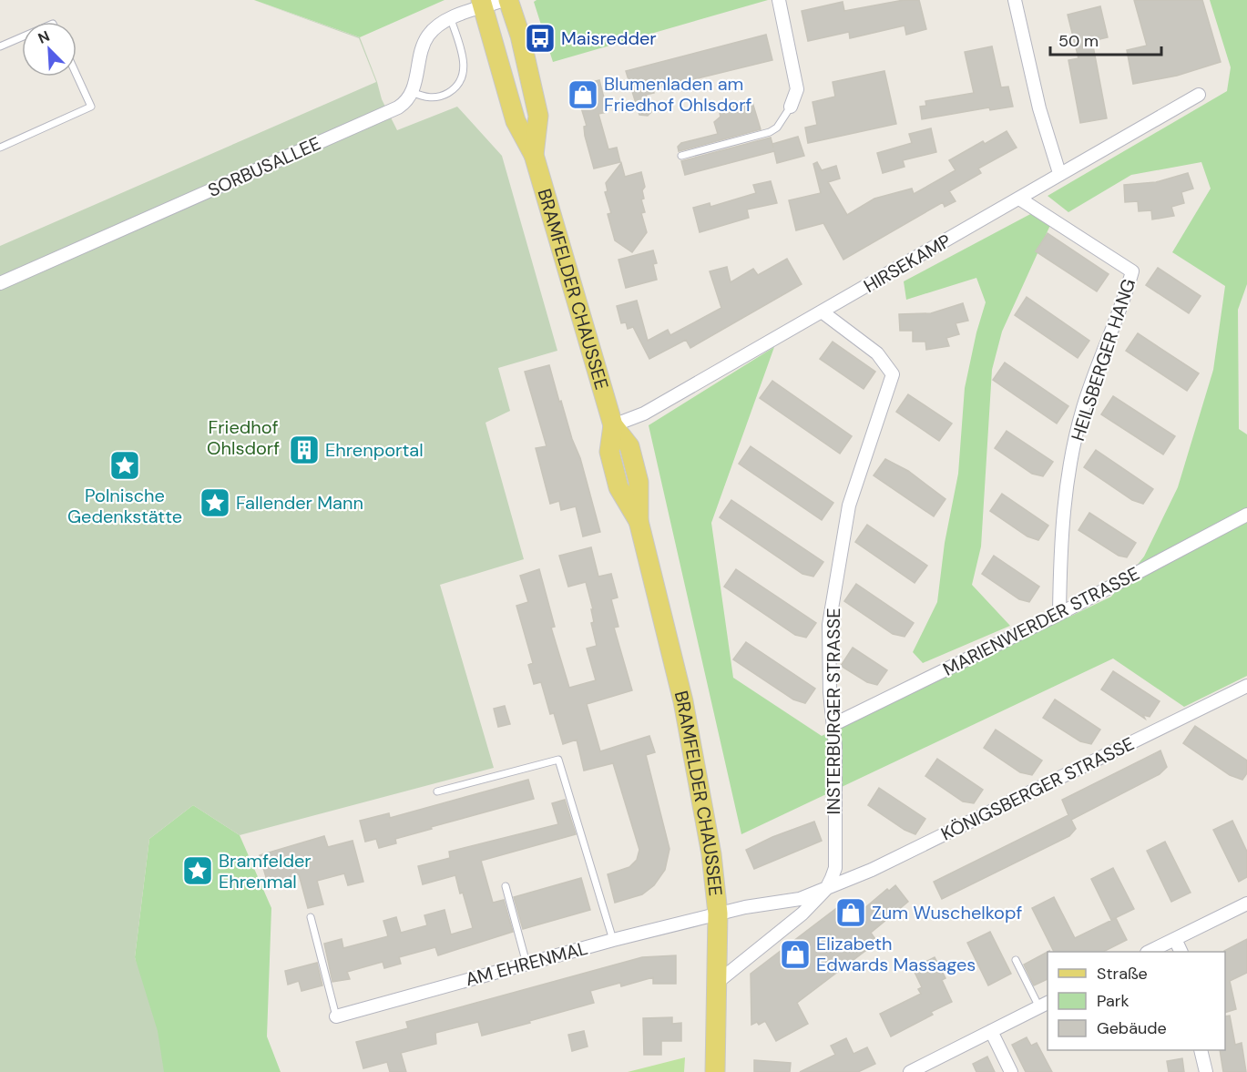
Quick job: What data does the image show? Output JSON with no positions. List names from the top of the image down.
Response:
{
  "streets": {
    "main road": ["BRAMFELDER CHAUSSEE"],
    "street": [
      "SORBUSALLEE",
      "HIRSEKAMP",
      "HEILSBERGER HANG",
      "MARIENWERDER STRASSE",
      "INSTERBURGER STRASSE",
      "KÖNIGSBERGER STRASSE",
      "AM EHRENMAL"
    ]
  },
  "crossings": [
    ["HIRSEKAMP", "BRAMFELDER CHAUSSEE"],
    ["HIRSEKAMP", "HEILSBERGER HANG"],
    ["HIRSEKAMP", "INSTERBURGER STRASSE"],
    ["BRAMFELDER CHAUSSEE", "KÖNIGSBERGER STRASSE"],
    ["BRAMFELDER CHAUSSEE", "AM EHRENMAL"],
    ["HEILSBERGER HANG", "MARIENWERDER STRASSE"],
    ["MARIENWERDER STRASSE", "INSTERBURGER STRASSE"],
    ["INSTERBURGER STRASSE", "KÖNIGSBERGER STRASSE"],
    ["KÖNIGSBERGER STRASSE", "AM EHRENMAL"]
  ],
  "parks": ["Friedhof Ohlsdorf"],
  "places": {
    "bus stop": ["Maisredder"],
    "shop": ["Blumenladen am Friedhof Ohlsdorf", "Zum Wuschelkopf", "Elizabeth Edwards Massages"],
    "building": ["Ehrenportal"],
    "place": ["Polnische Gedenkstätte", "Fallender Mann", "Bramfelder Ehrenmal"]
  },
  "legend": ["Straße", "Park", "Gebäude"],
  "scale_bar": "50 m",
  "north": "top left"
}
